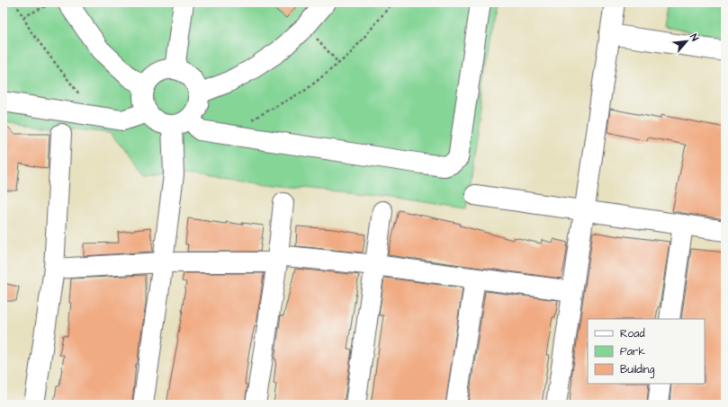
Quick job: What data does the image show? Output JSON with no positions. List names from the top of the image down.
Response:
{
  "legend": ["Road", "Park", "Building"],
  "north": "top right"
}
